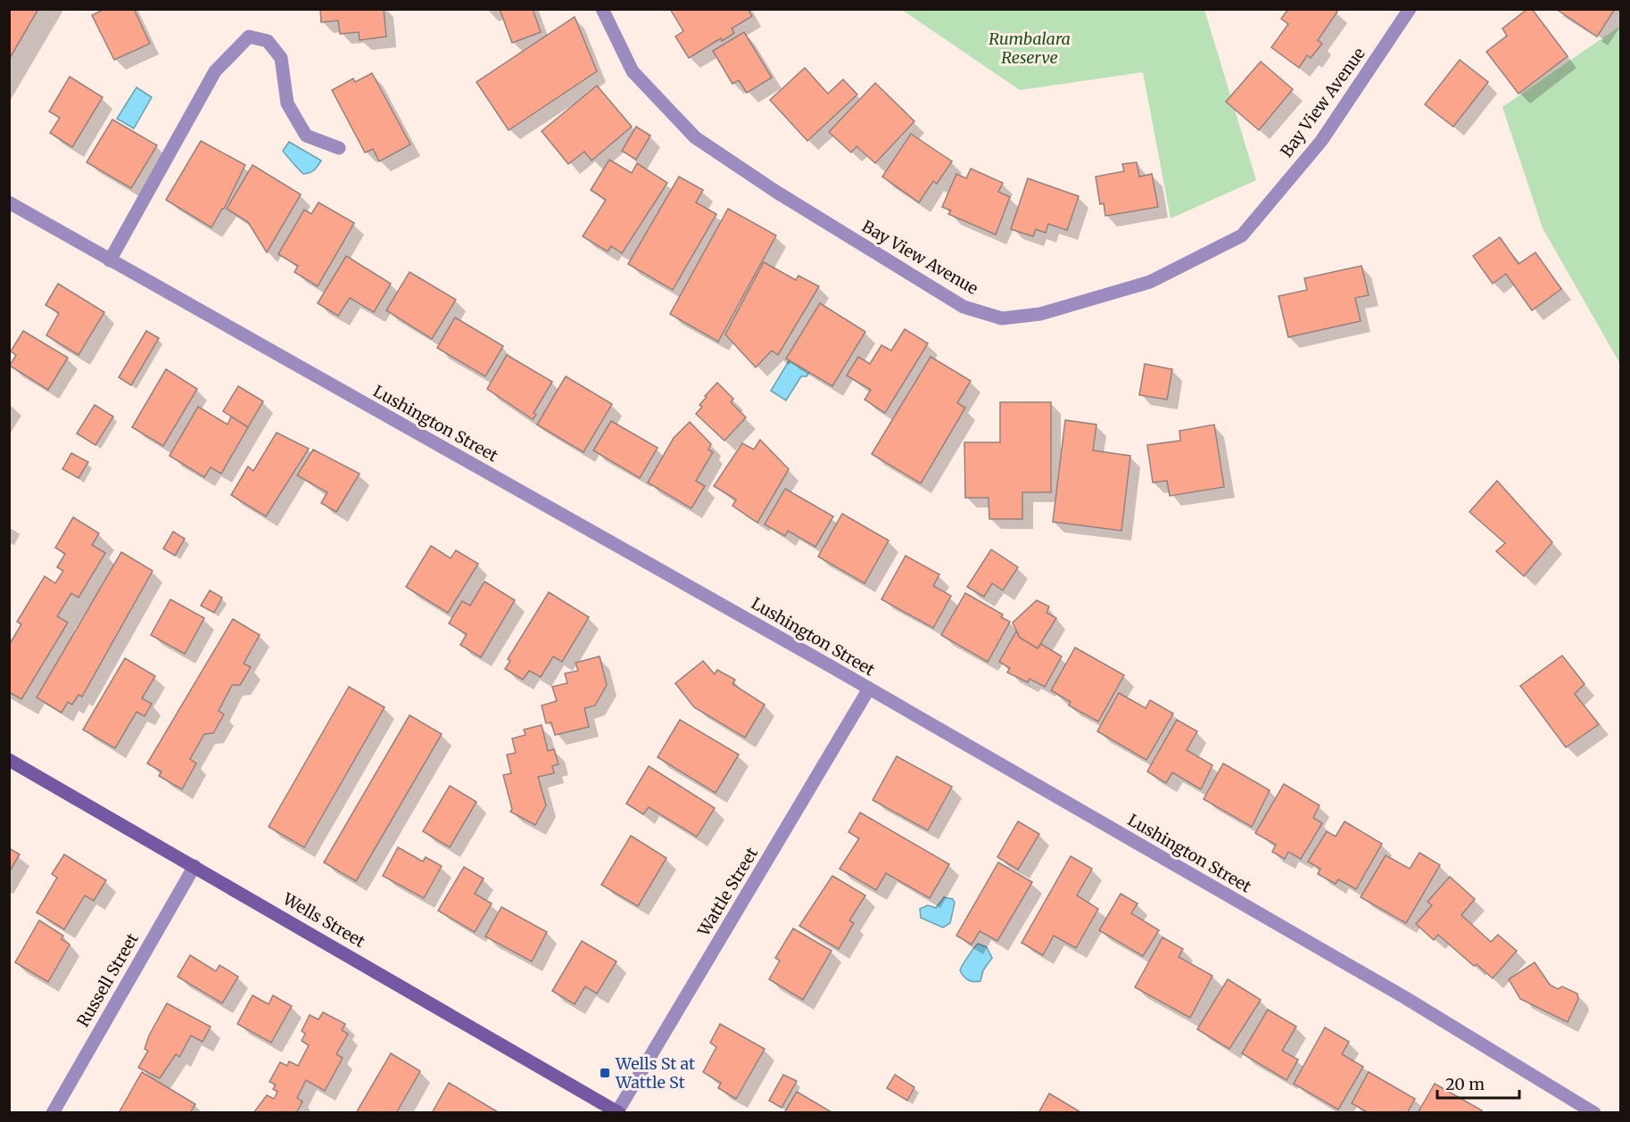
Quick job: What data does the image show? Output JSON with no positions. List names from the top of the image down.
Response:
{
  "streets": {
    "street": [
      "Bay View Avenue",
      "Lushington Street",
      "Wattle Street",
      "Wells Street",
      "Russell Street"
    ]
  },
  "crossings": [
    ["Lushington Street", "Wattle Street"],
    ["Wattle Street", "Wells Street"],
    ["Wells Street", "Russell Street"]
  ],
  "parks": ["Rumbalara Reserve"],
  "places": {
    "transit": ["Wells St at Wattle St"]
  },
  "scale_bar": "20 m"
}
